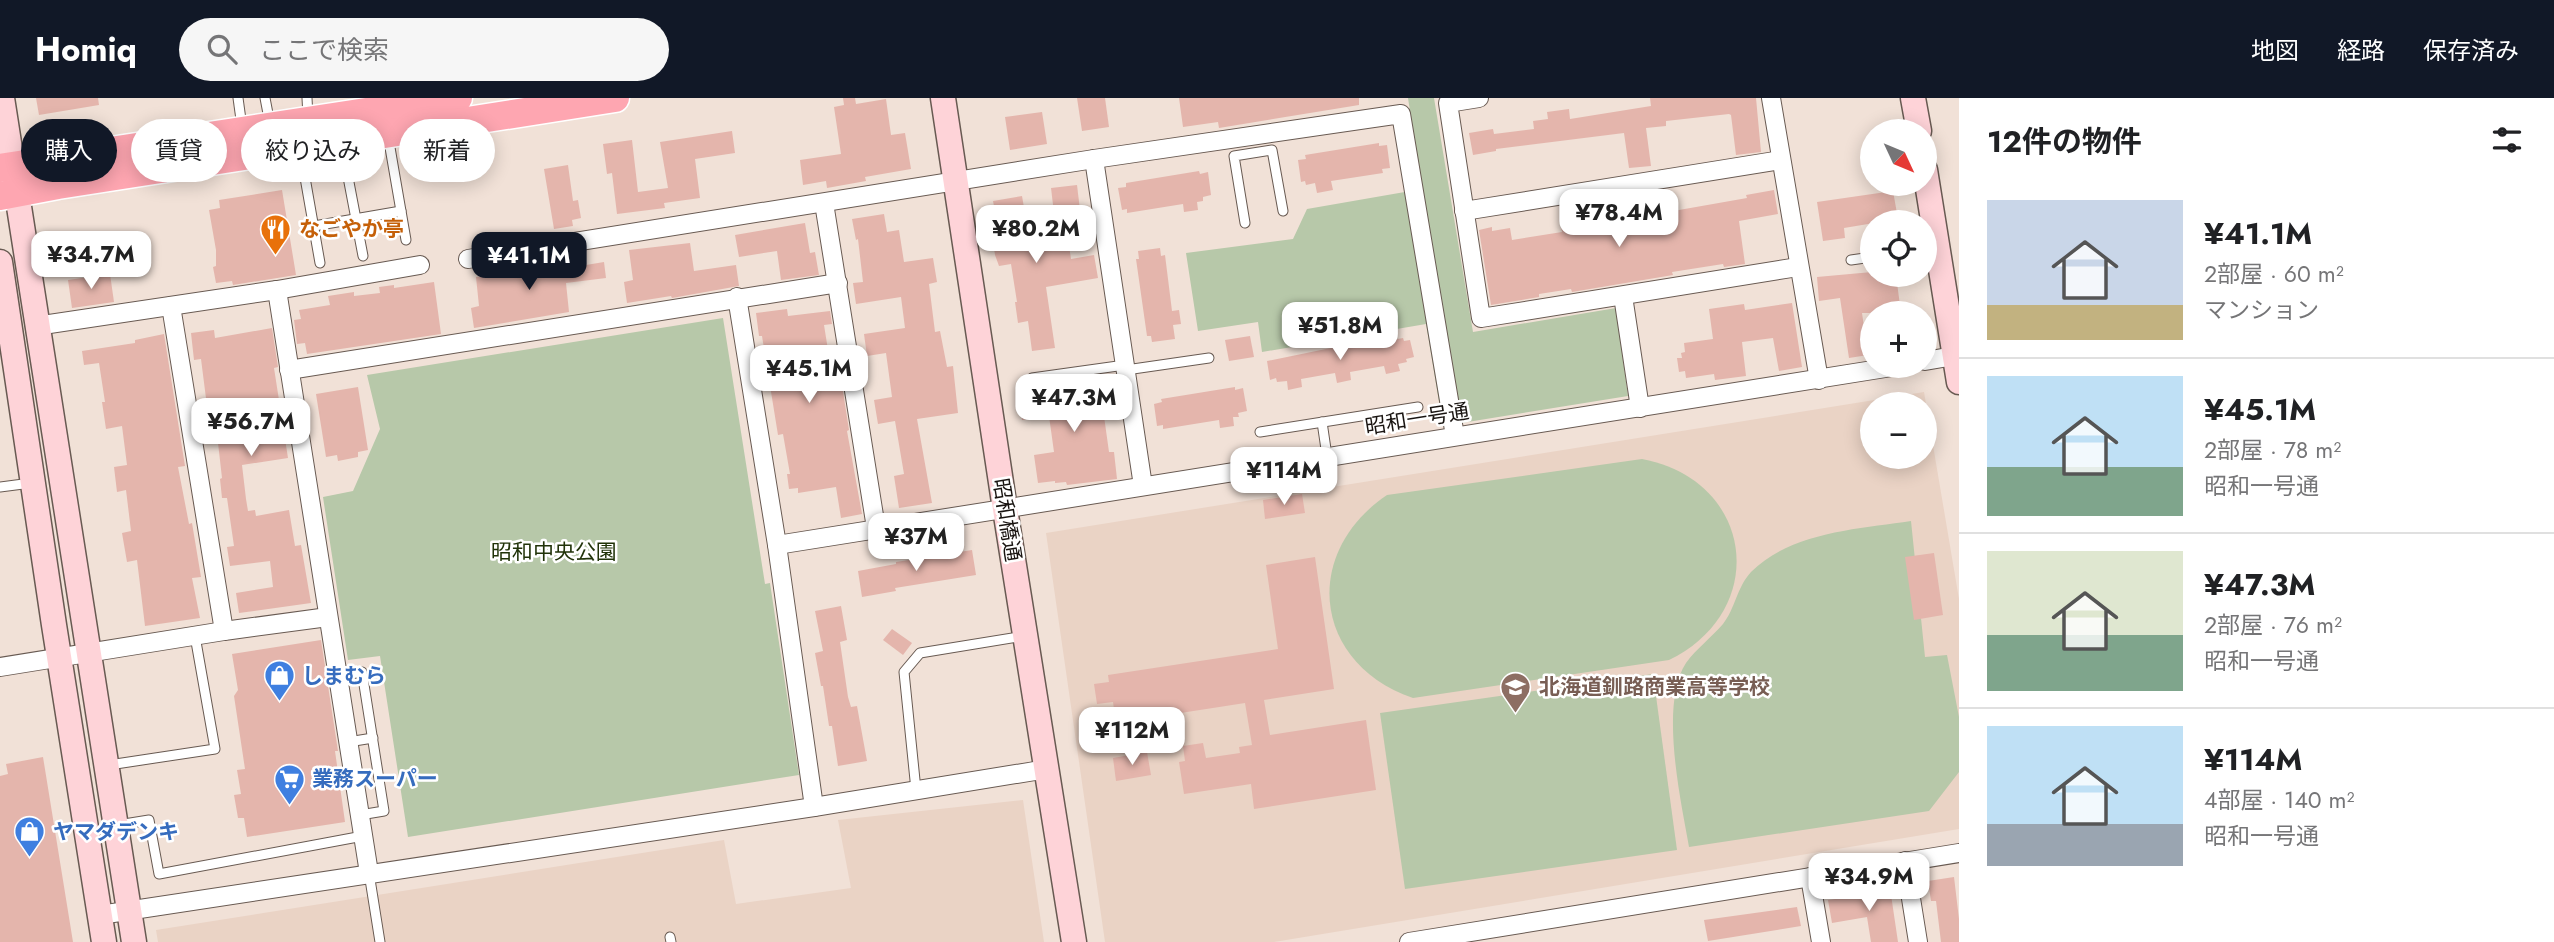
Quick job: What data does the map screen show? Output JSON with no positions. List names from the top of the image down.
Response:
{
  "streets": {
    "street": ["昭和一号通", "昭和橋通"]
  },
  "crossings": [
    ["昭和一号通", "昭和橋通"]
  ],
  "parks": ["昭和中央公園"],
  "places": {
    "restaurant": ["なごやか亭"],
    "shop": ["しまむら", "ヤマダデンキ"],
    "school or university": ["北海道釧路商業高等学校"],
    "supermarket": ["業務スーパー"]
  },
  "north": "bottom right",
  "page": {
    "header": "Homiq",
    "search": "ここで検索",
    "nav": ["地図", "経路", "保存済み"],
    "heading": "12件の物件",
    "map_buttons": ["+", "−"],
    "chip": [
      "購入",
      "賃貸",
      "絞り込み",
      "新着"
    ],
    "list": [
      {
        "name": "¥41.1M",
        "note": "2部屋 · 60 m² · マンション"
      },
      {
        "name": "¥45.1M",
        "note": "2部屋 · 78 m² · 昭和一号通"
      },
      {
        "name": "¥47.3M",
        "note": "2部屋 · 76 m² · 昭和一号通"
      },
      {
        "name": "¥114M",
        "note": "4部屋 · 140 m² · 昭和一号通"
      }
    ],
    "price": [
      "¥78.4M",
      "¥80.2M",
      "¥34.7M",
      "¥41.1M",
      "¥51.8M",
      "¥45.1M",
      "¥47.3M",
      "¥56.7M",
      "¥114M",
      "¥37M",
      "¥112M",
      "¥34.9M"
    ]
  }
}
